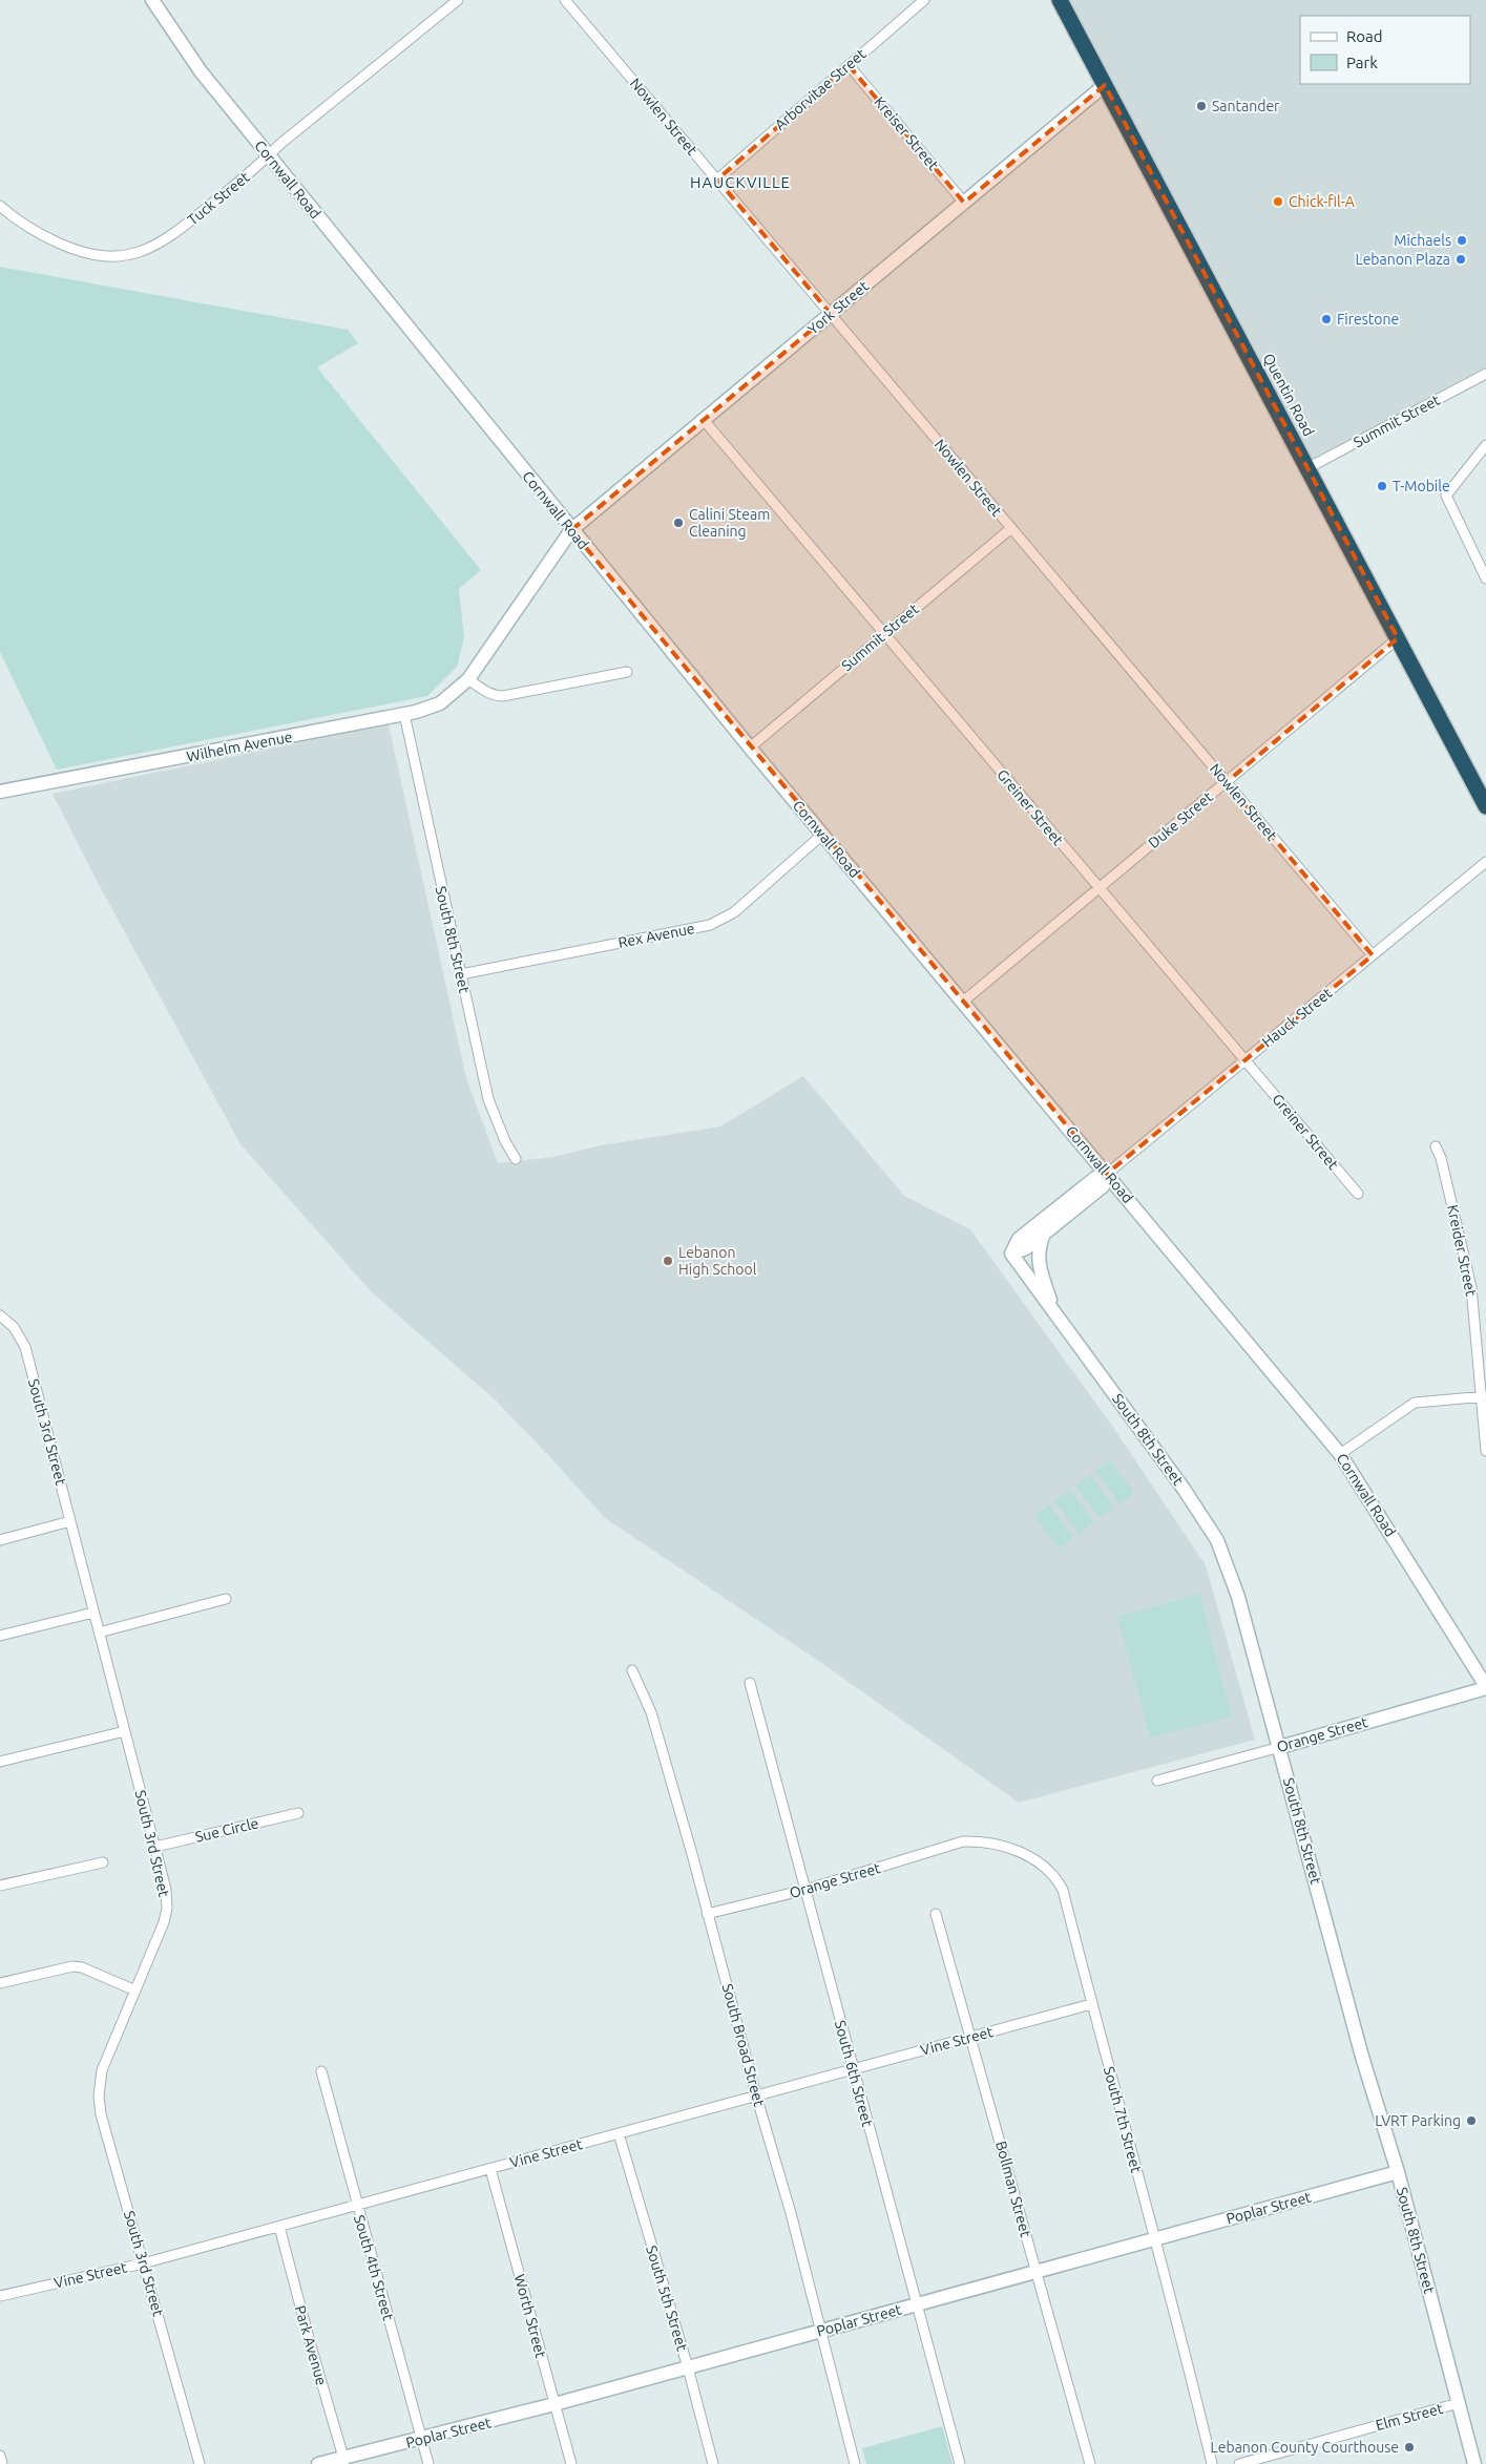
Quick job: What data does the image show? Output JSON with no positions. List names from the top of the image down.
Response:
{
  "streets": {
    "highway": ["Quentin Road"],
    "street": [
      "Arborvitae Street",
      "Nowlen Street",
      "Kreiser Street",
      "Cornwall Road",
      "Tuck Street",
      "York Street",
      "Summit Street",
      "Wilhelm Avenue",
      "Greiner Street",
      "Duke Street",
      "Rex Avenue",
      "South 8th Street",
      "Hauck Street",
      "Kreider Street",
      "South 3rd Street",
      "Orange Street",
      "Sue Circle",
      "Vine Street",
      "South Broad Street",
      "South 6th Street",
      "South 7th Street",
      "Bollman Street",
      "Poplar Street",
      "South 4th Street",
      "South 5th Street",
      "Worth Street",
      "Park Avenue",
      "Elm Street"
    ]
  },
  "crossings": [
    ["Arborvitae Street", "Nowlen Street"],
    ["Arborvitae Street", "Kreiser Street"],
    ["Nowlen Street", "York Street"],
    ["Nowlen Street", "Summit Street"],
    ["Nowlen Street", "Duke Street"],
    ["Nowlen Street", "Hauck Street"],
    ["Kreiser Street", "York Street"],
    ["Cornwall Road", "Tuck Street"],
    ["Cornwall Road", "York Street"],
    ["Cornwall Road", "Summit Street"],
    ["Cornwall Road", "Wilhelm Avenue"],
    ["Cornwall Road", "Duke Street"],
    ["Cornwall Road", "Rex Avenue"],
    ["Cornwall Road", "Hauck Street"],
    ["Cornwall Road", "Orange Street"],
    ["York Street", "Quentin Road"],
    ["York Street", "Wilhelm Avenue"],
    ["York Street", "Greiner Street"],
    ["Quentin Road", "Summit Street"],
    ["Quentin Road", "Duke Street"],
    ["Summit Street", "Greiner Street"],
    ["Wilhelm Avenue", "South 8th Street"],
    ["Greiner Street", "Duke Street"],
    ["Greiner Street", "Hauck Street"],
    ["Rex Avenue", "South 8th Street"],
    ["South 8th Street", "Hauck Street"],
    ["South 8th Street", "Orange Street"],
    ["South 8th Street", "Poplar Street"],
    ["South 8th Street", "Elm Street"],
    ["South 3rd Street", "Sue Circle"],
    ["South 3rd Street", "Vine Street"],
    ["Orange Street", "South Broad Street"],
    ["Orange Street", "South 6th Street"],
    ["Orange Street", "South 7th Street"],
    ["Vine Street", "South Broad Street"],
    ["Vine Street", "South 6th Street"],
    ["Vine Street", "South 7th Street"],
    ["Vine Street", "Bollman Street"],
    ["Vine Street", "South 4th Street"],
    ["Vine Street", "South 5th Street"],
    ["Vine Street", "Worth Street"],
    ["Vine Street", "Park Avenue"],
    ["South Broad Street", "Poplar Street"],
    ["South 6th Street", "Poplar Street"],
    ["South 7th Street", "Poplar Street"],
    ["Bollman Street", "Poplar Street"],
    ["Poplar Street", "South 4th Street"],
    ["Poplar Street", "South 5th Street"],
    ["Poplar Street", "Worth Street"],
    ["Poplar Street", "Park Avenue"]
  ],
  "districts": ["HAUCKVILLE"],
  "places": [
    "Santander",
    "Chick-fil-A",
    "Michaels",
    "Lebanon Plaza",
    "Firestone",
    "T-Mobile",
    "Calini Steam Cleaning",
    "Lebanon High School",
    "LVRT Parking",
    "Lebanon County Courthouse"
  ],
  "legend": ["Road", "Park"]
}
